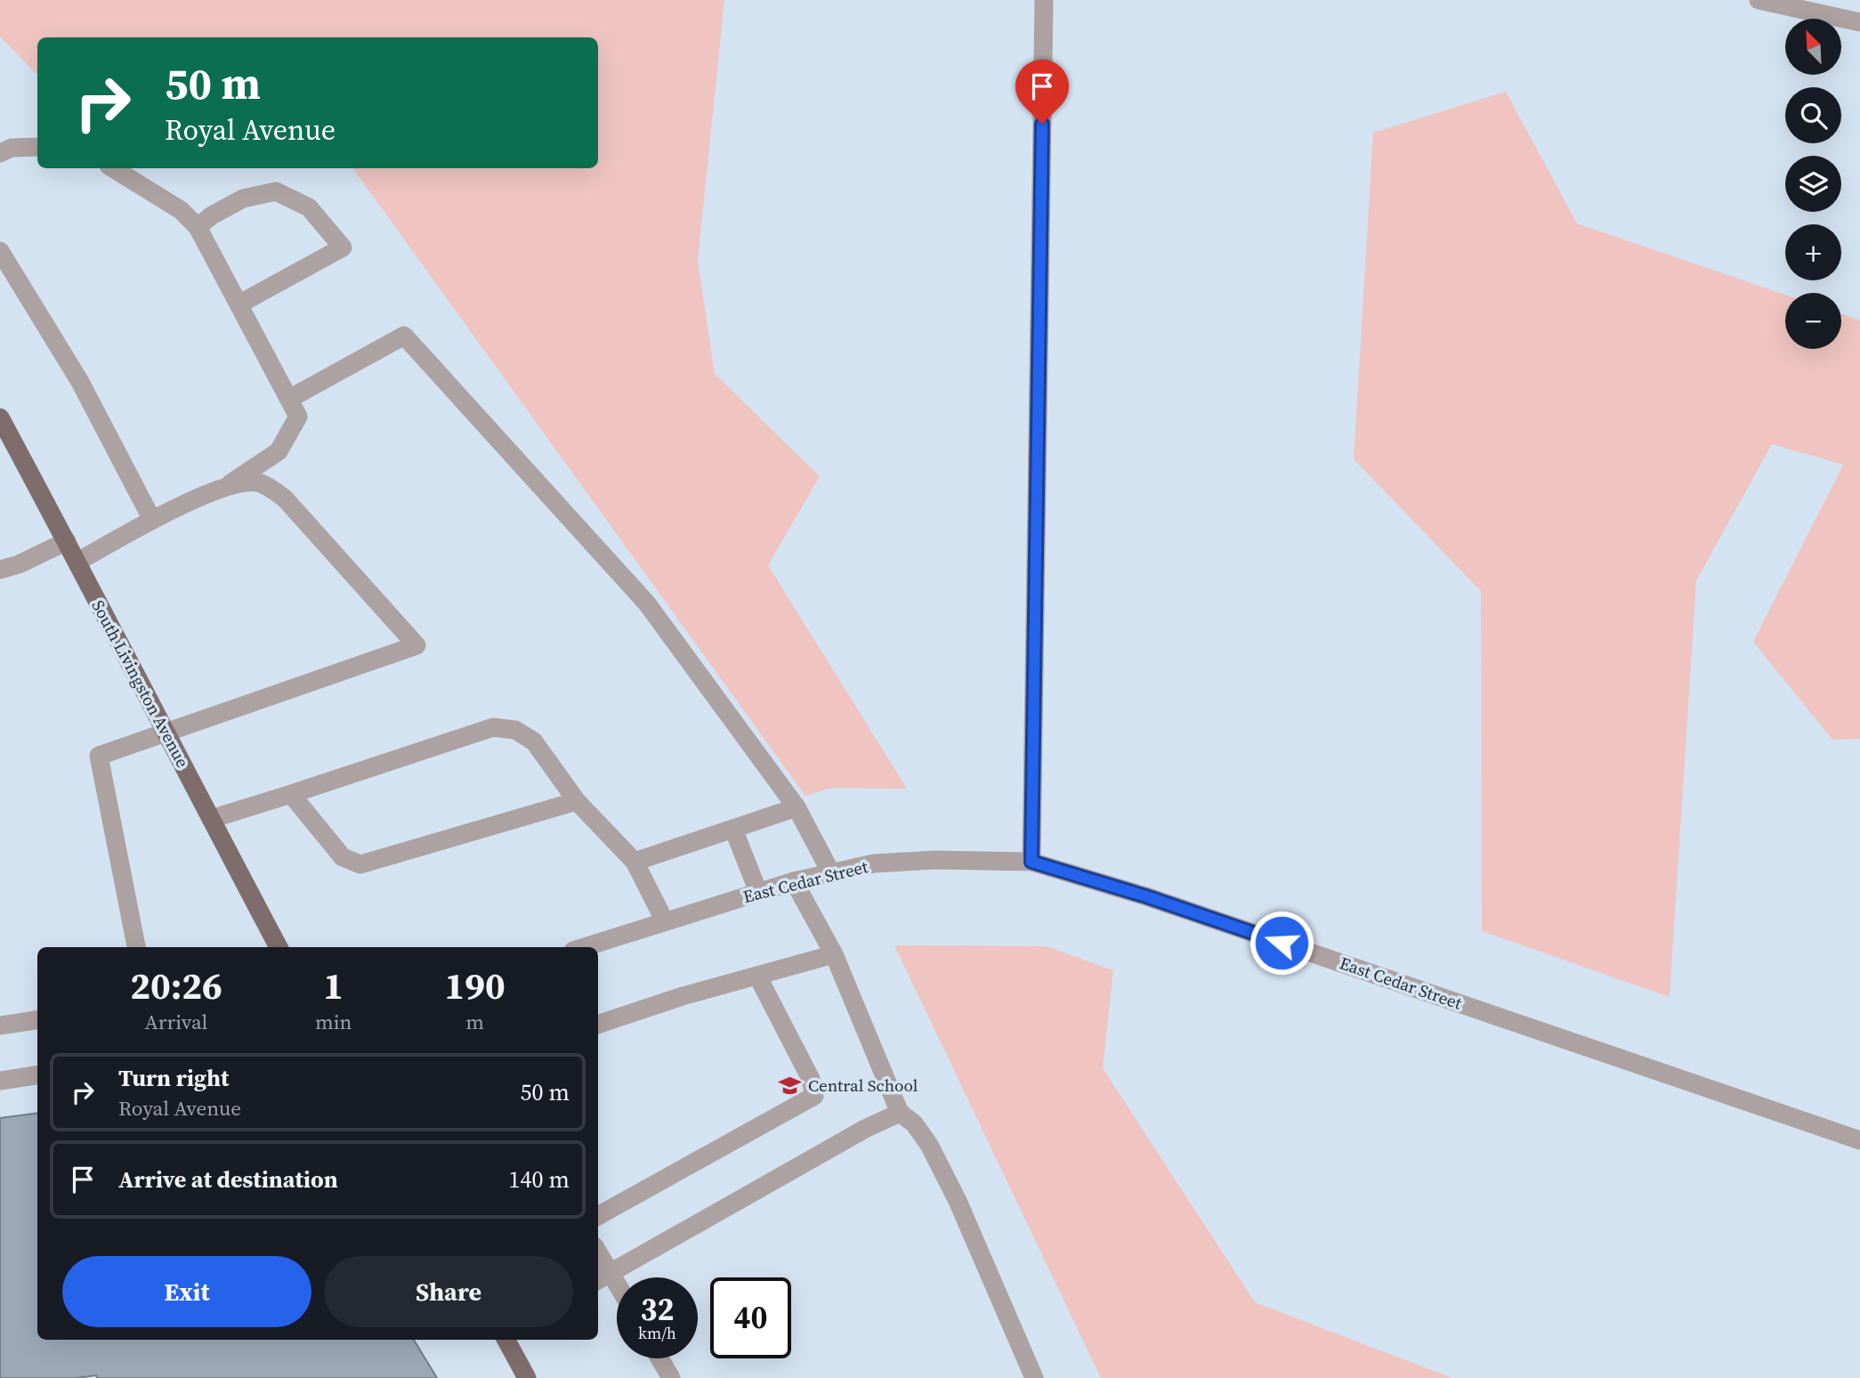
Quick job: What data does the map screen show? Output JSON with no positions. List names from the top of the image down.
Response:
{
  "streets": {
    "main road": ["South Livingston Avenue"],
    "street": ["East Cedar Street"]
  },
  "places": {
    "school or university": ["Central School"]
  },
  "north": "top left",
  "page": {
    "map_buttons": ["+", "−"],
    "turn": ["50 m", "Royal Avenue"],
    "eta": [
      "20:26",
      "Arrival",
      "1",
      "min",
      "190",
      "m"
    ],
    "list": [
      {
        "name": "Turn right",
        "note": "Royal Avenue",
        "value": "50 m"
      },
      {
        "name": "Arrive at destination",
        "value": "140 m"
      }
    ],
    "buttons": ["Exit", "Share"],
    "speed": "32 km/h",
    "limit": "40"
  }
}
